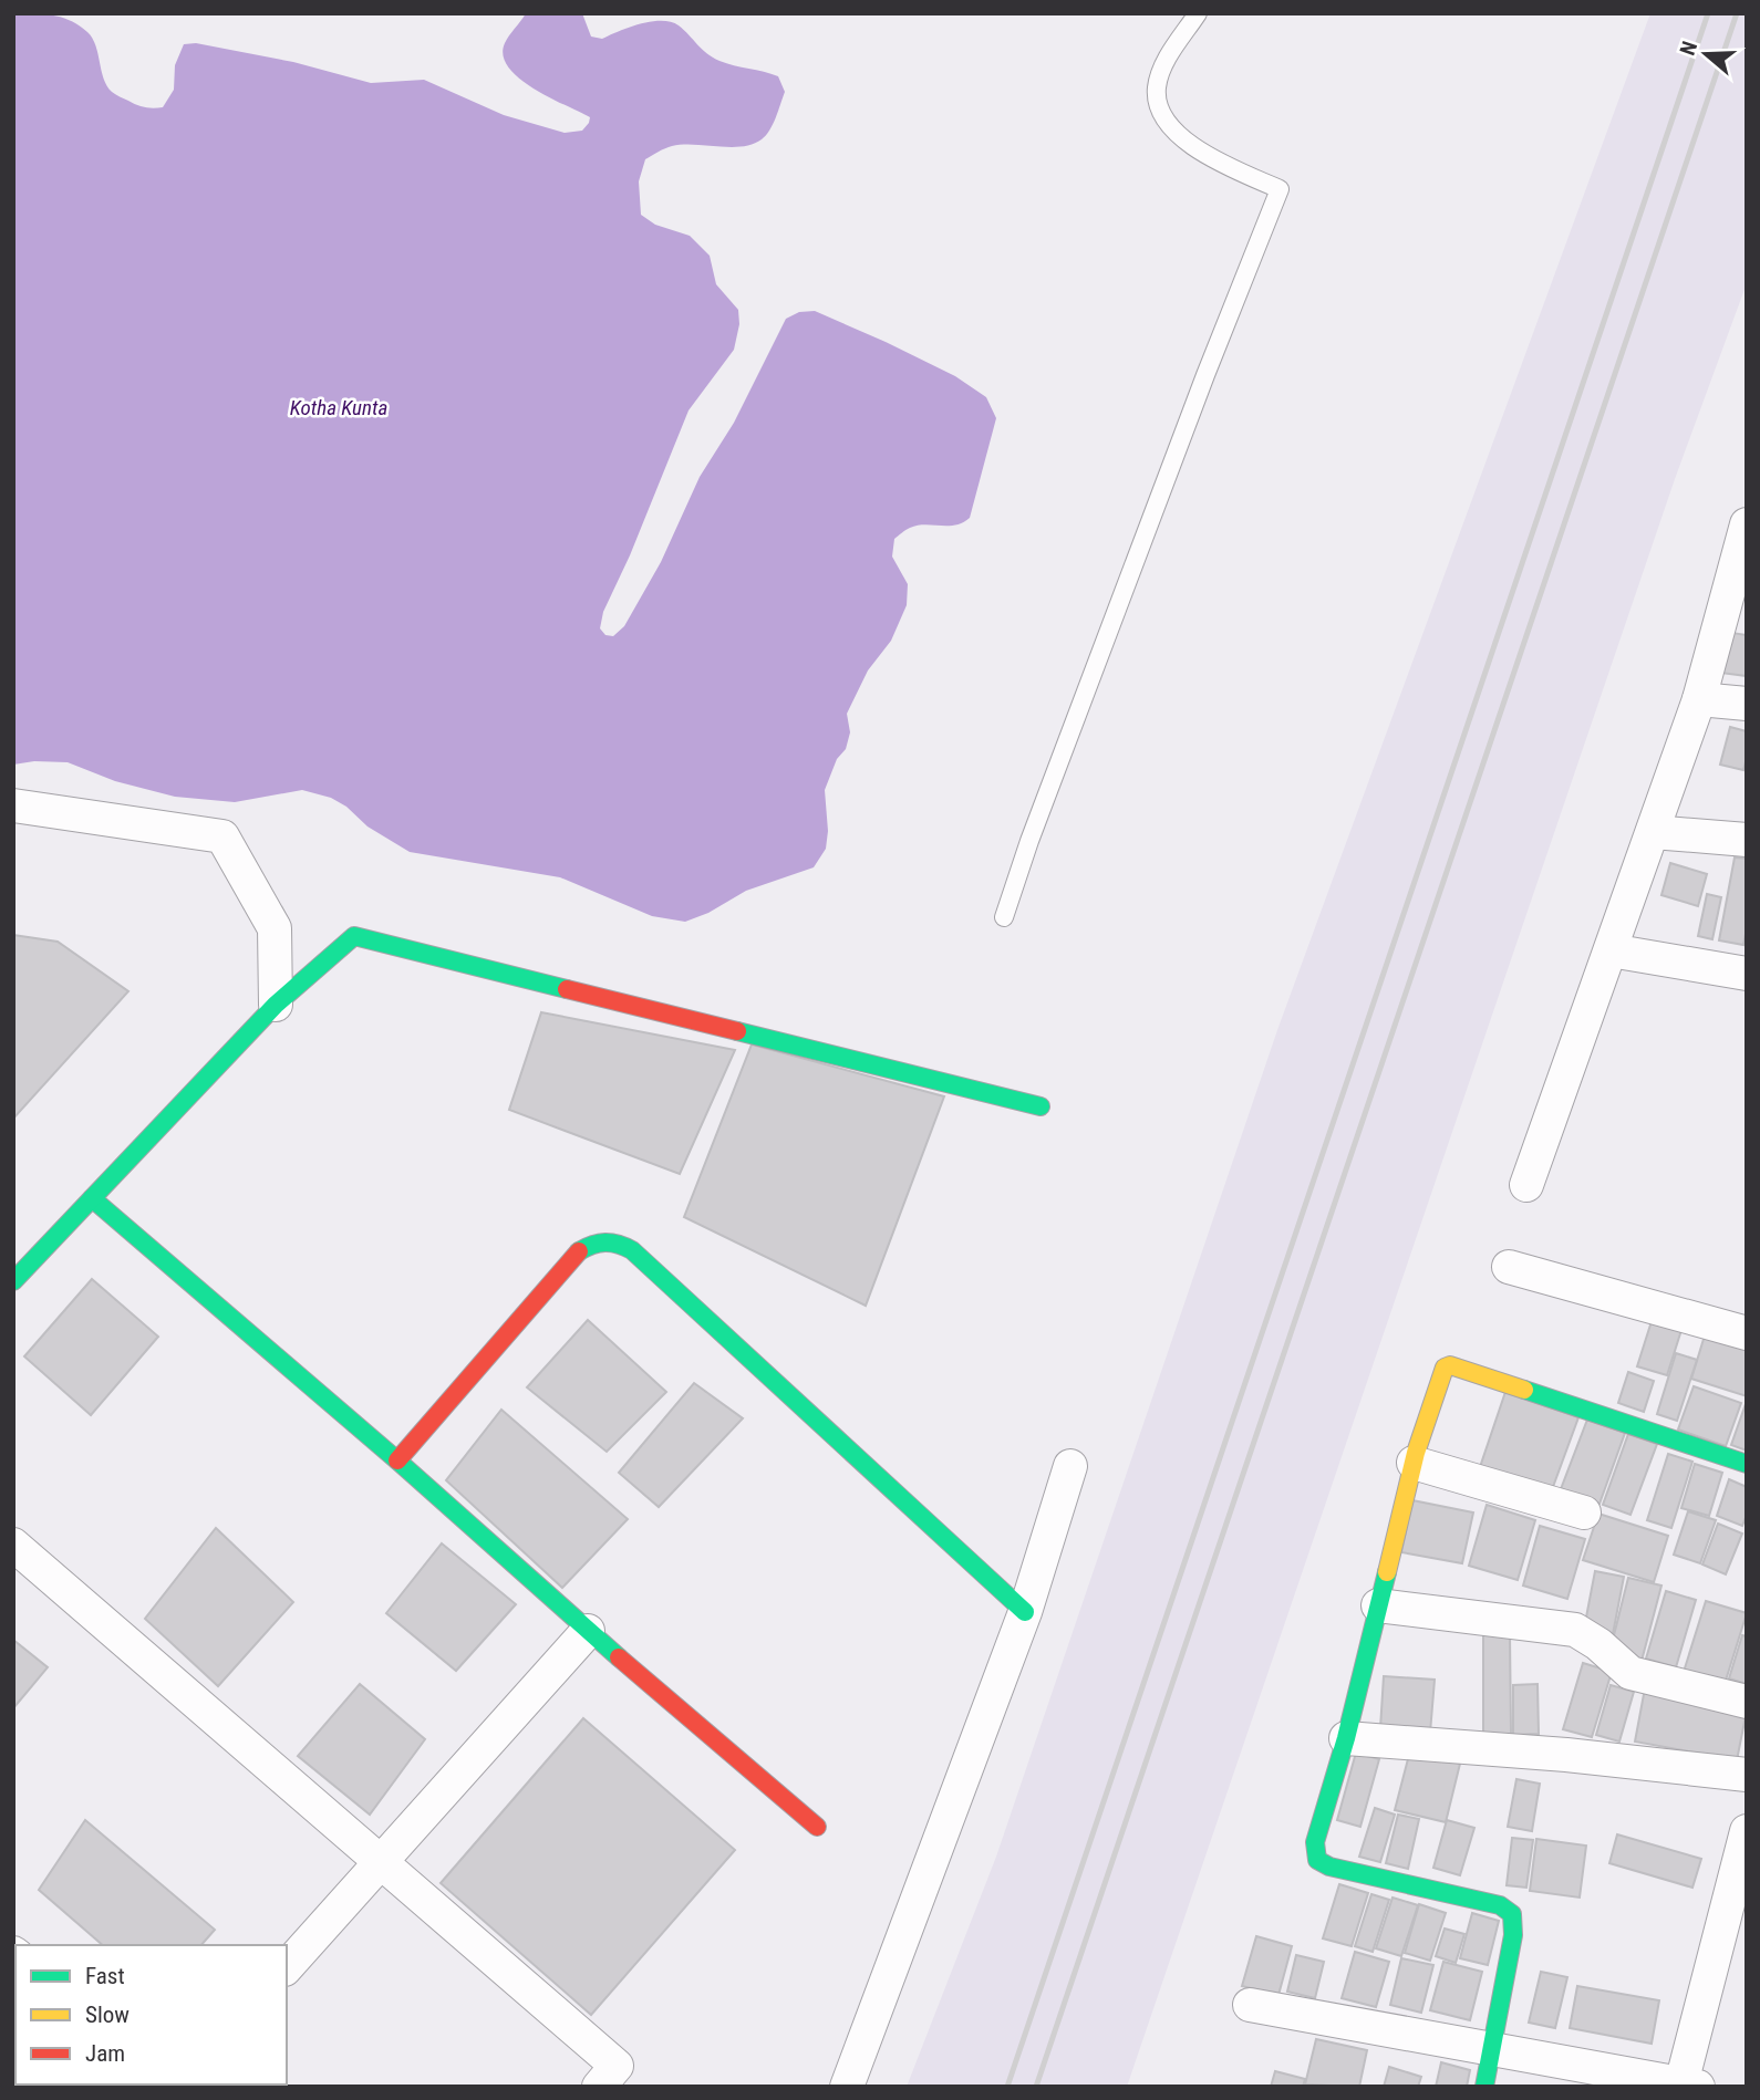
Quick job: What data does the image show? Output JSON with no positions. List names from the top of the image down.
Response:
{
  "water": ["Kotha Kunta"],
  "legend": ["Fast", "Slow", "Jam"],
  "north": "left"
}
